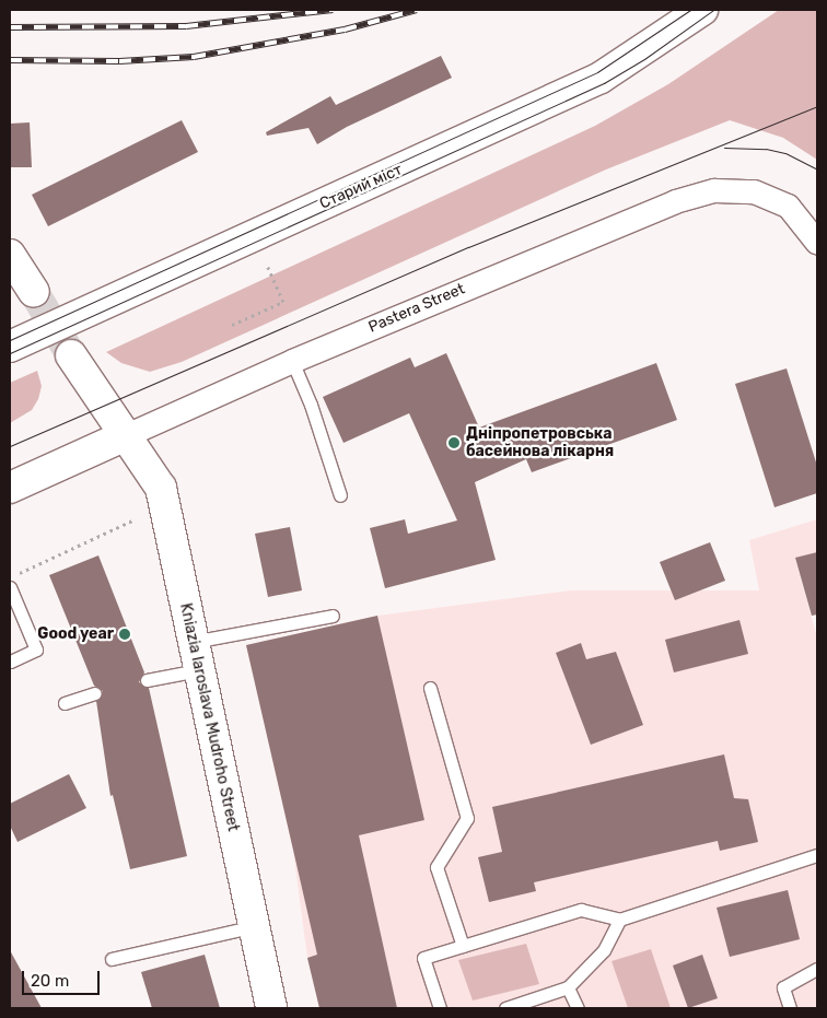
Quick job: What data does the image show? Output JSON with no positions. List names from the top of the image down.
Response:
{
  "streets": {
    "main road": ["Старий міст", "Pastera Street", "Kniazia Iaroslava Mudroho Street"]
  },
  "crossings": [
    ["Pastera Street", "Kniazia Iaroslava Mudroho Street"]
  ],
  "places": ["Дніпропетровська басейнова лікарня", "Good year"],
  "scale_bar": "20 m"
}
